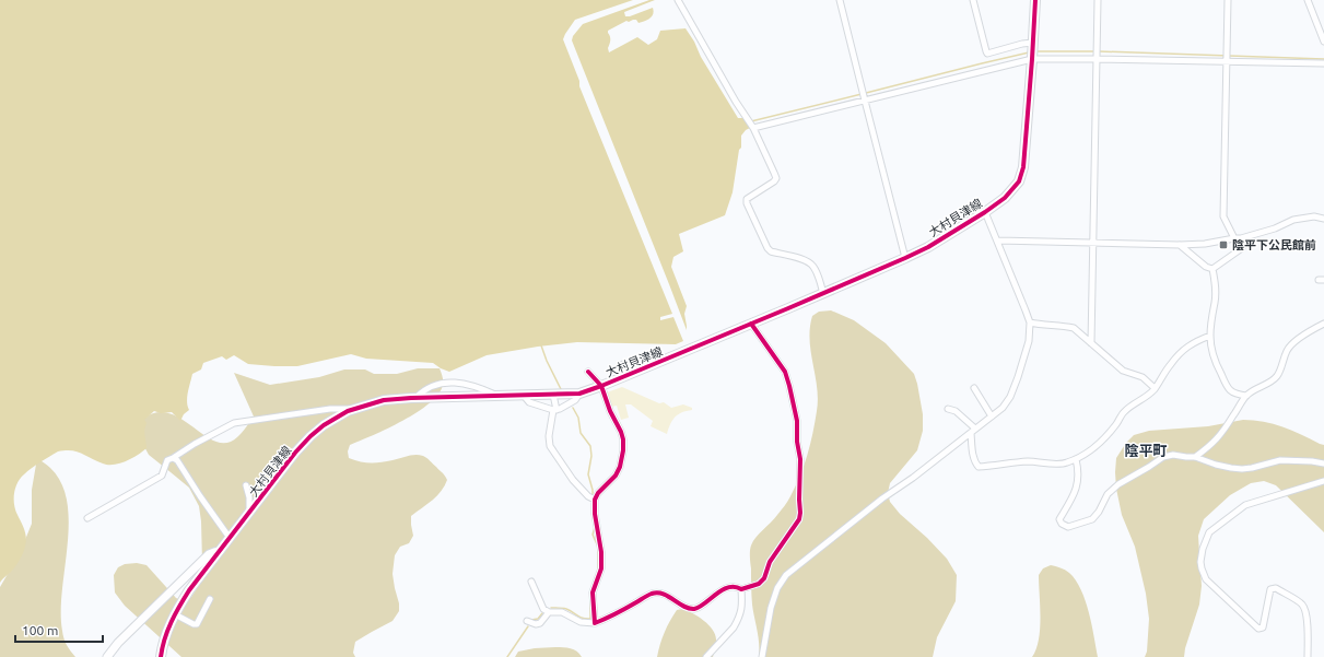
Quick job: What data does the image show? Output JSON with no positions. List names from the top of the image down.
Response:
{
  "streets": {
    "main road": ["大村貝津線"]
  },
  "districts": ["陰平町"],
  "places": {
    "transit": ["陰平下公民館前"]
  },
  "scale_bar": "100 m"
}
